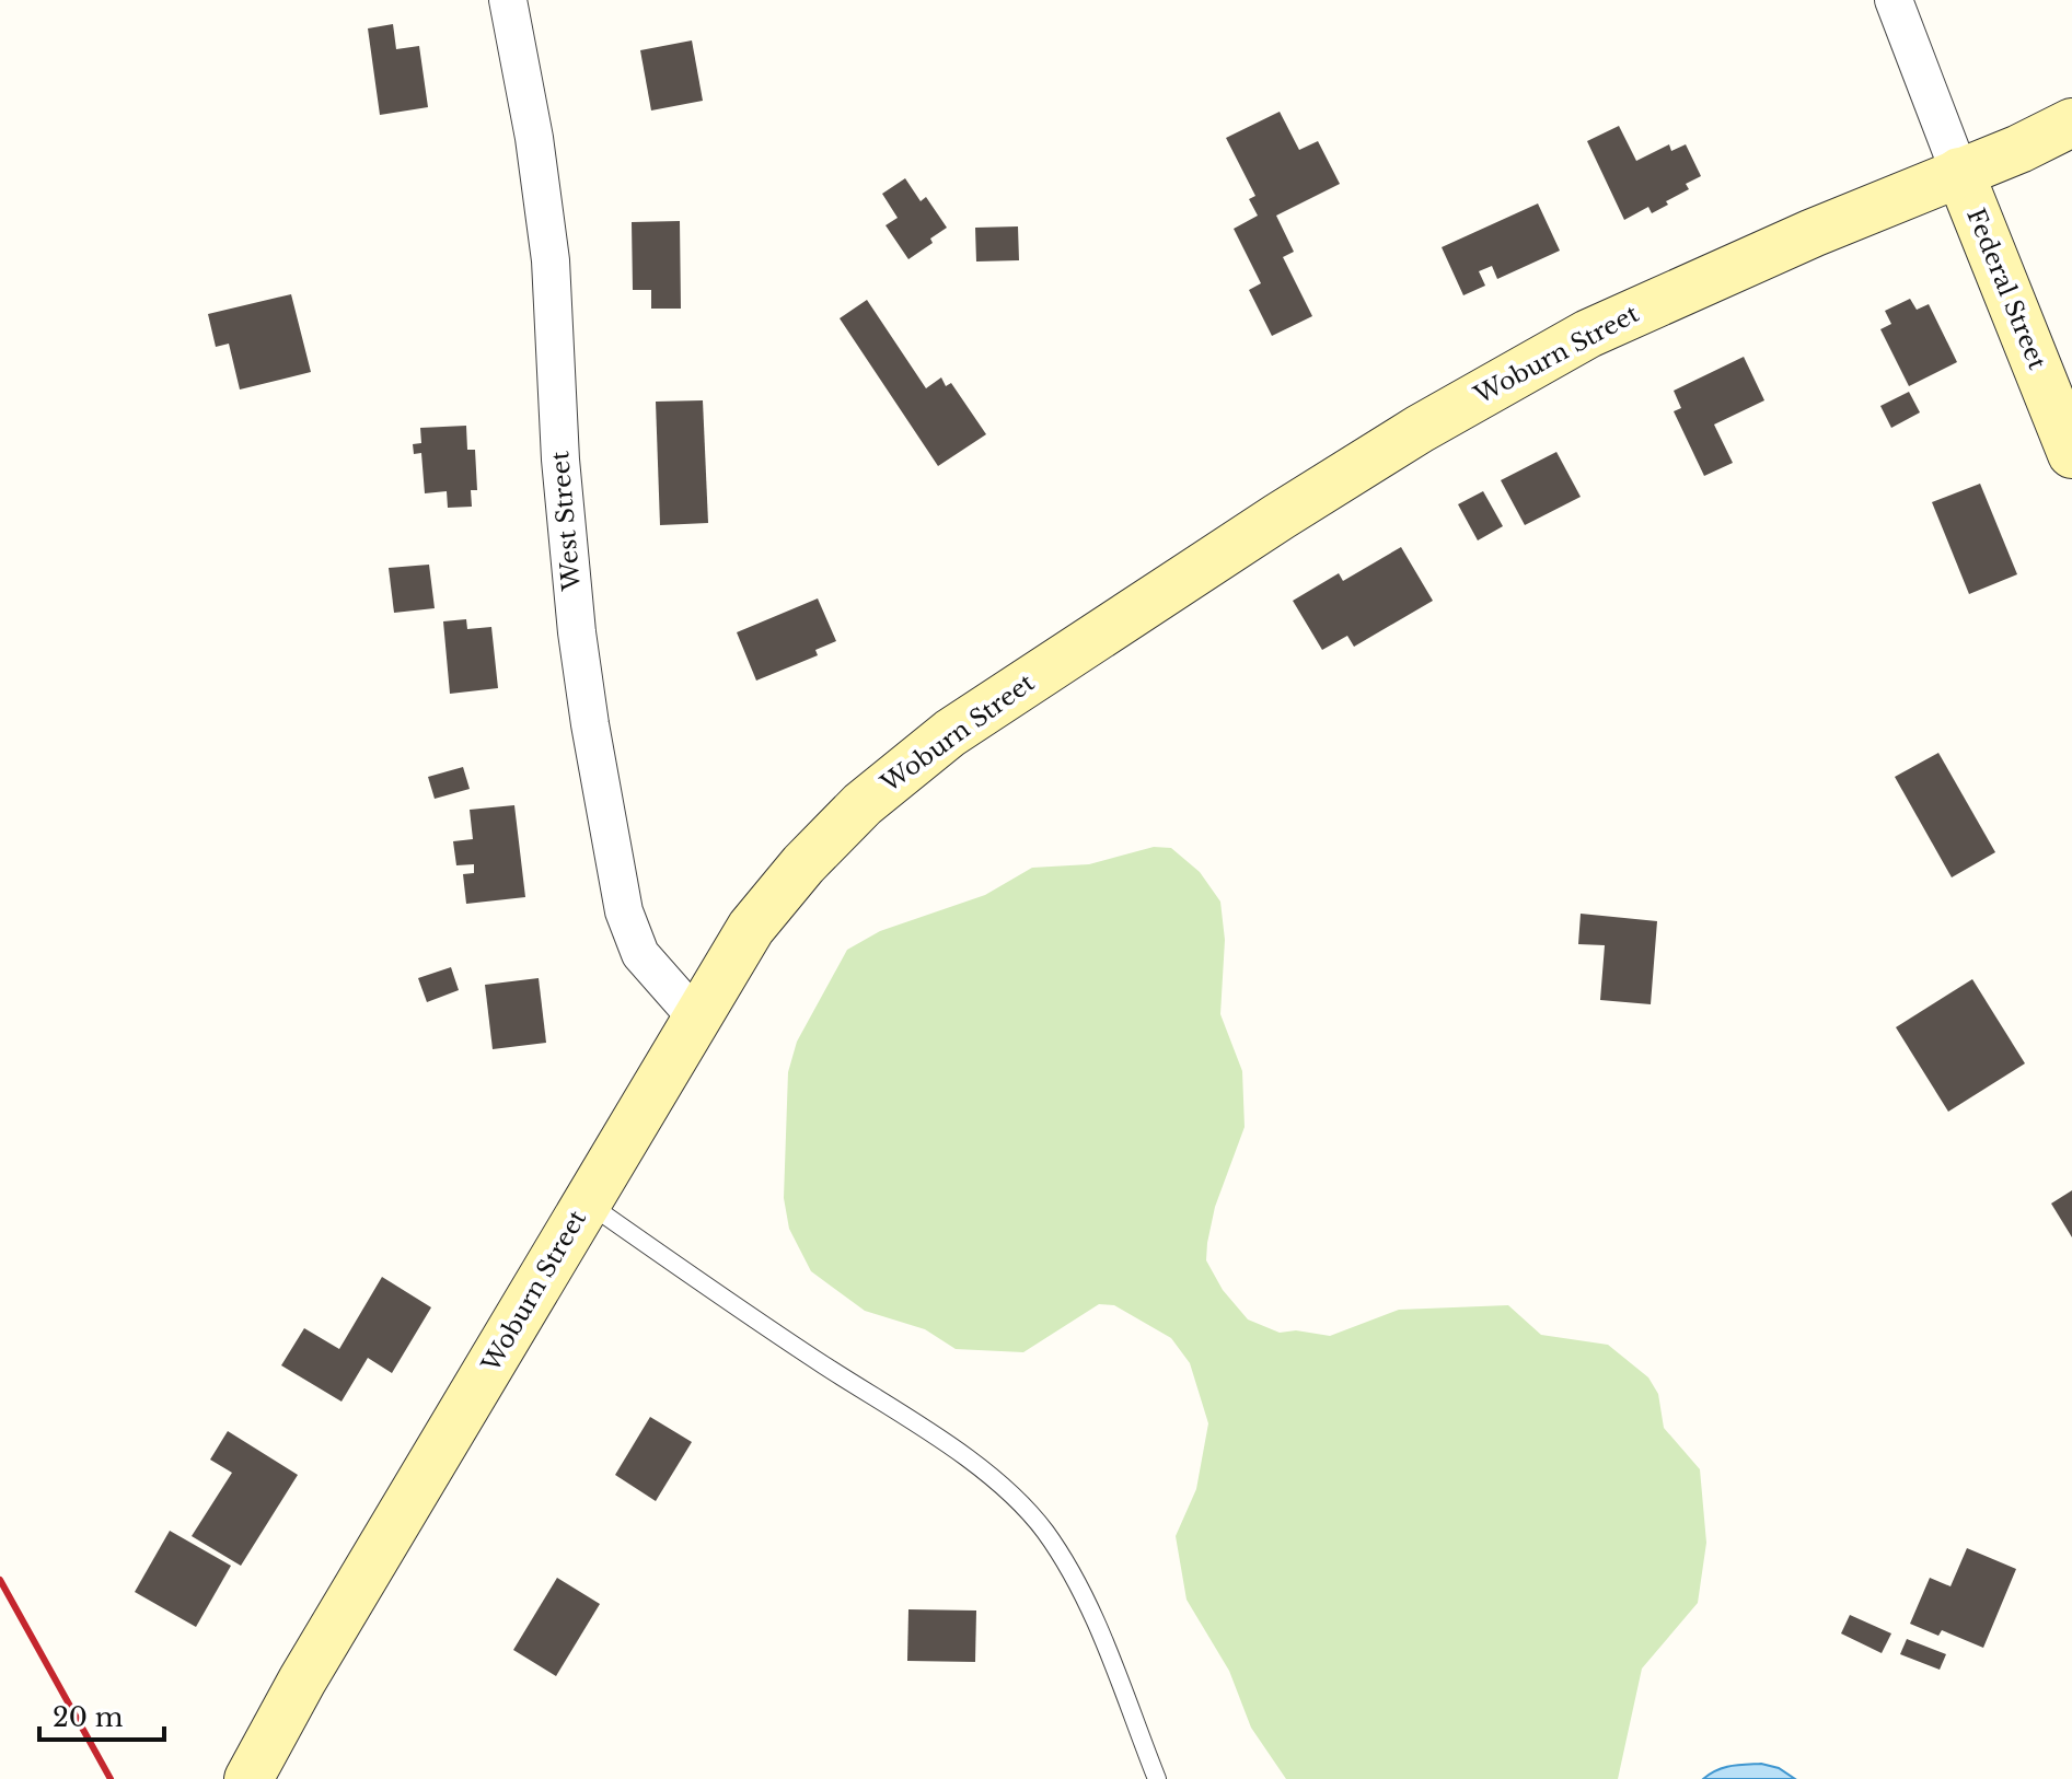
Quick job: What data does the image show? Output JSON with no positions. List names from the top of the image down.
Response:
{
  "streets": {
    "street": ["Federal Street", "Woburn Street", "West Street"]
  },
  "crossings": [
    ["Federal Street", "Woburn Street"],
    ["Woburn Street", "West Street"]
  ],
  "scale_bar": "20 m"
}
